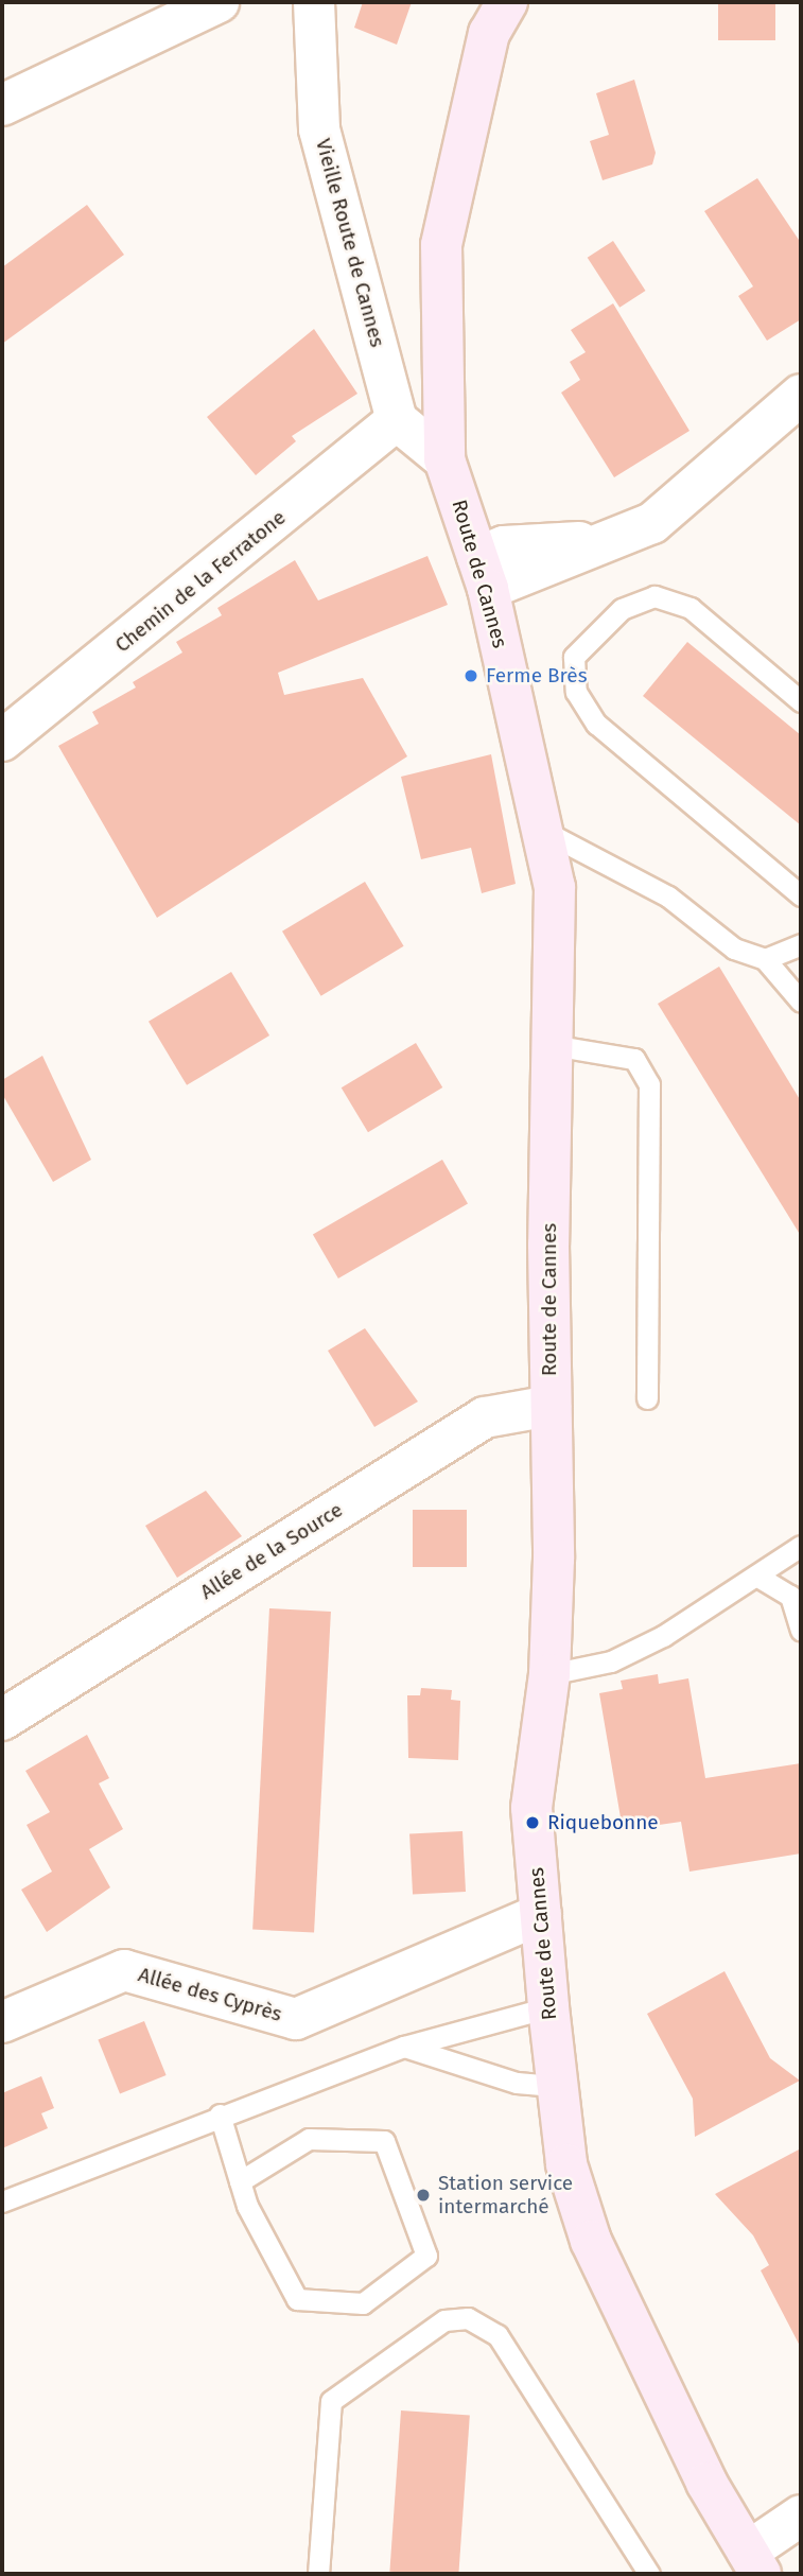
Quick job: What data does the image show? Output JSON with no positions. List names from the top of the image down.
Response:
{
  "streets": {
    "main road": ["Route de Cannes"],
    "street": [
      "Vieille Route de Cannes",
      "Chemin de la Ferratone",
      "Allée de la Source",
      "Allée des Cyprès"
    ]
  },
  "crossings": [
    ["Vieille Route de Cannes", "Chemin de la Ferratone"],
    ["Route de Cannes", "Allée de la Source"],
    ["Route de Cannes", "Allée des Cyprès"]
  ],
  "places": ["Ferme Brès", "Riquebonne", "Station service intermarché"]
}
